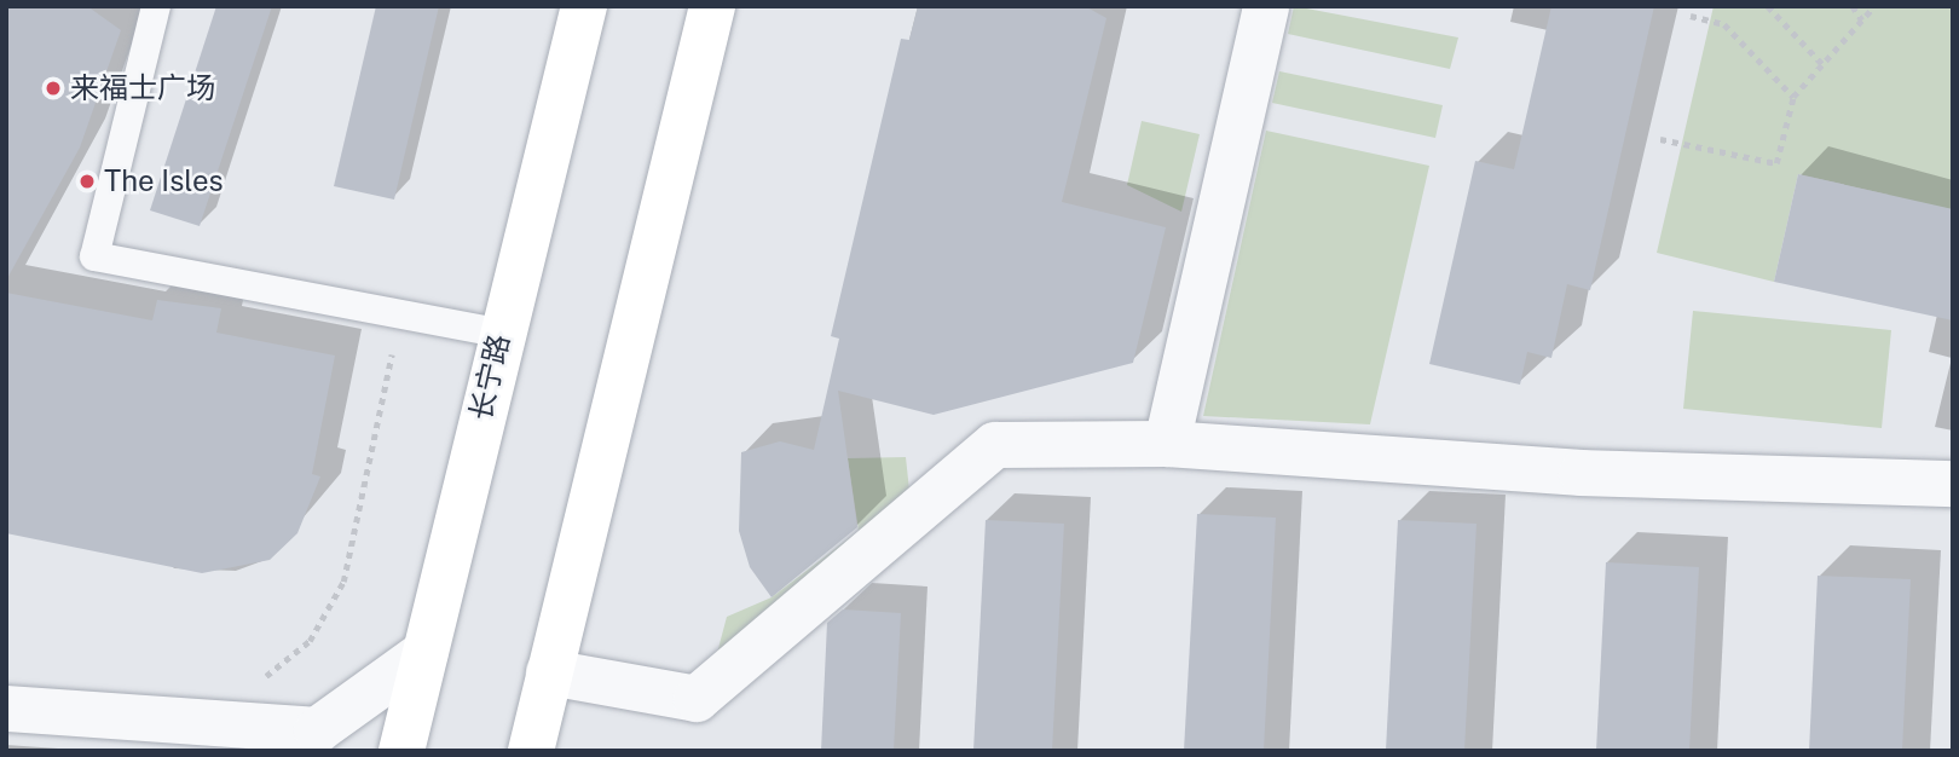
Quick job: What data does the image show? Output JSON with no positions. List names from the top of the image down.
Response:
{
  "streets": {
    "main road": ["长宁路"]
  },
  "places": ["来福士广场", "The Isles"]
}
